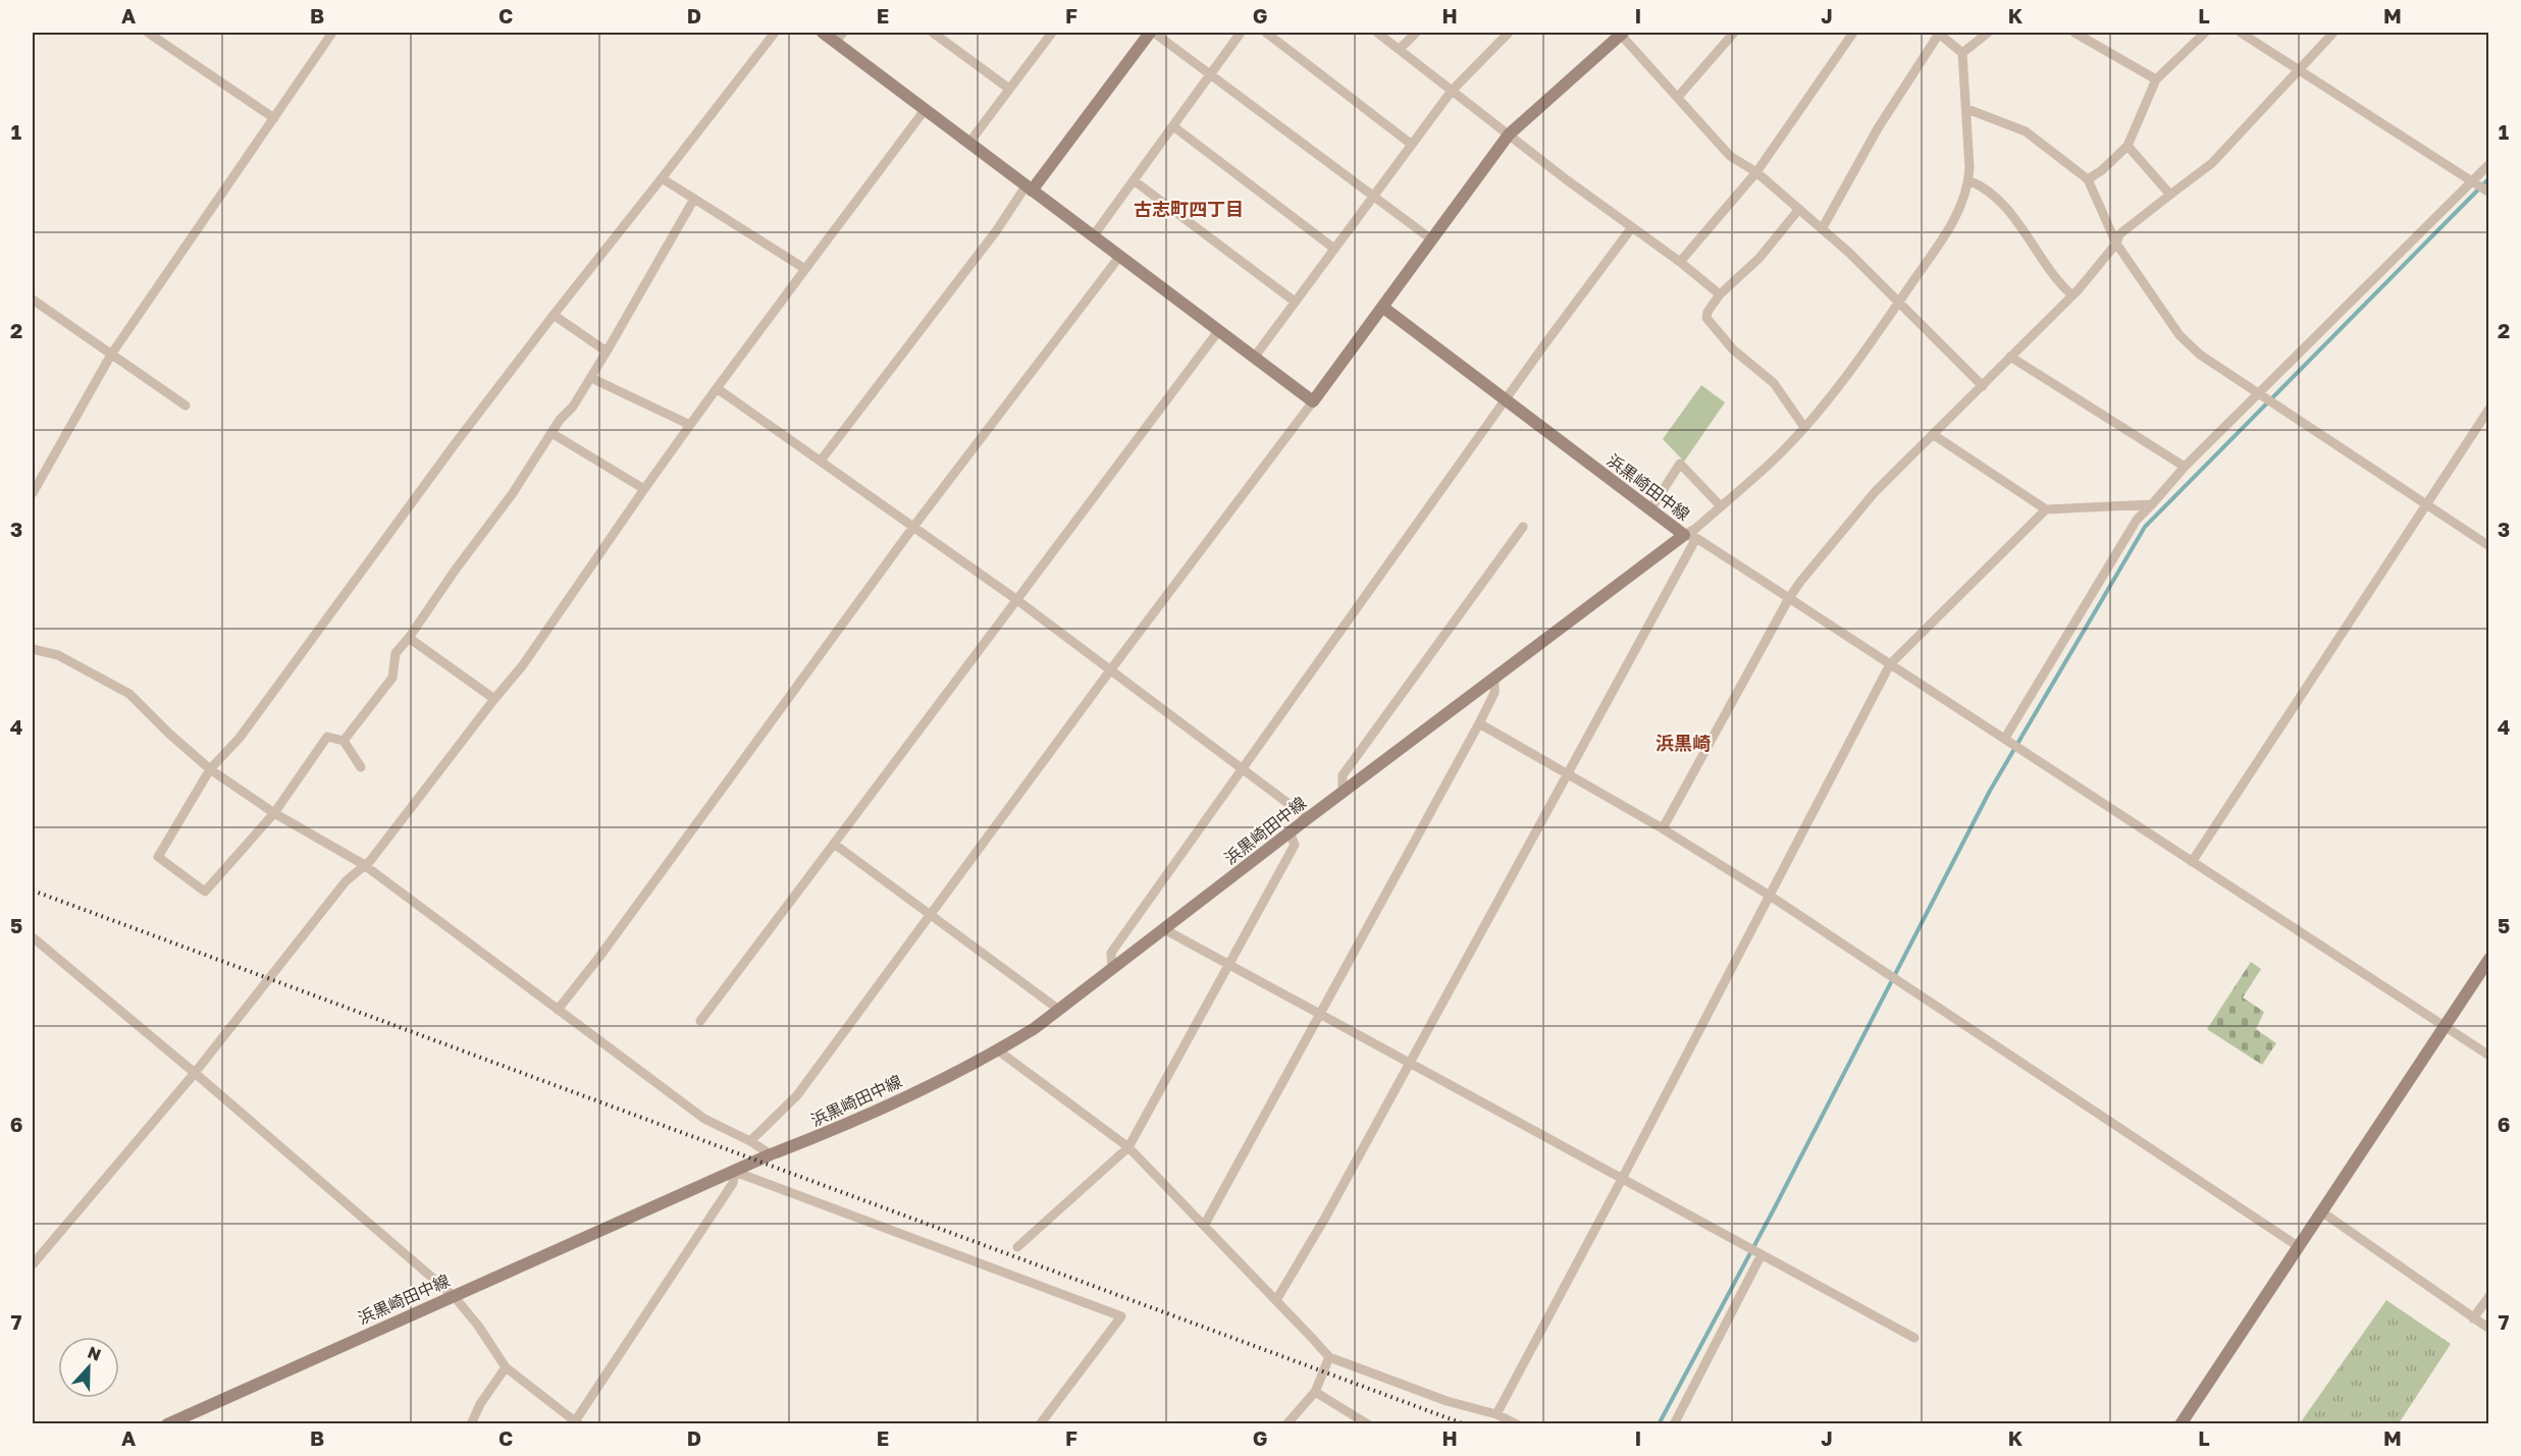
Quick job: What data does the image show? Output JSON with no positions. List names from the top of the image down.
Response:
{
  "streets": {
    "main road": ["浜黒崎田中線"]
  },
  "districts": ["古志町四丁目", "浜黒崎"],
  "north": "top",
  "grid": {
    "columns": [
      "A",
      "B",
      "C",
      "D",
      "E",
      "F",
      "G",
      "H",
      "I",
      "J",
      "K",
      "L",
      "M"
    ],
    "rows": [
      "1",
      "2",
      "3",
      "4",
      "5",
      "6",
      "7"
    ]
  }
}
